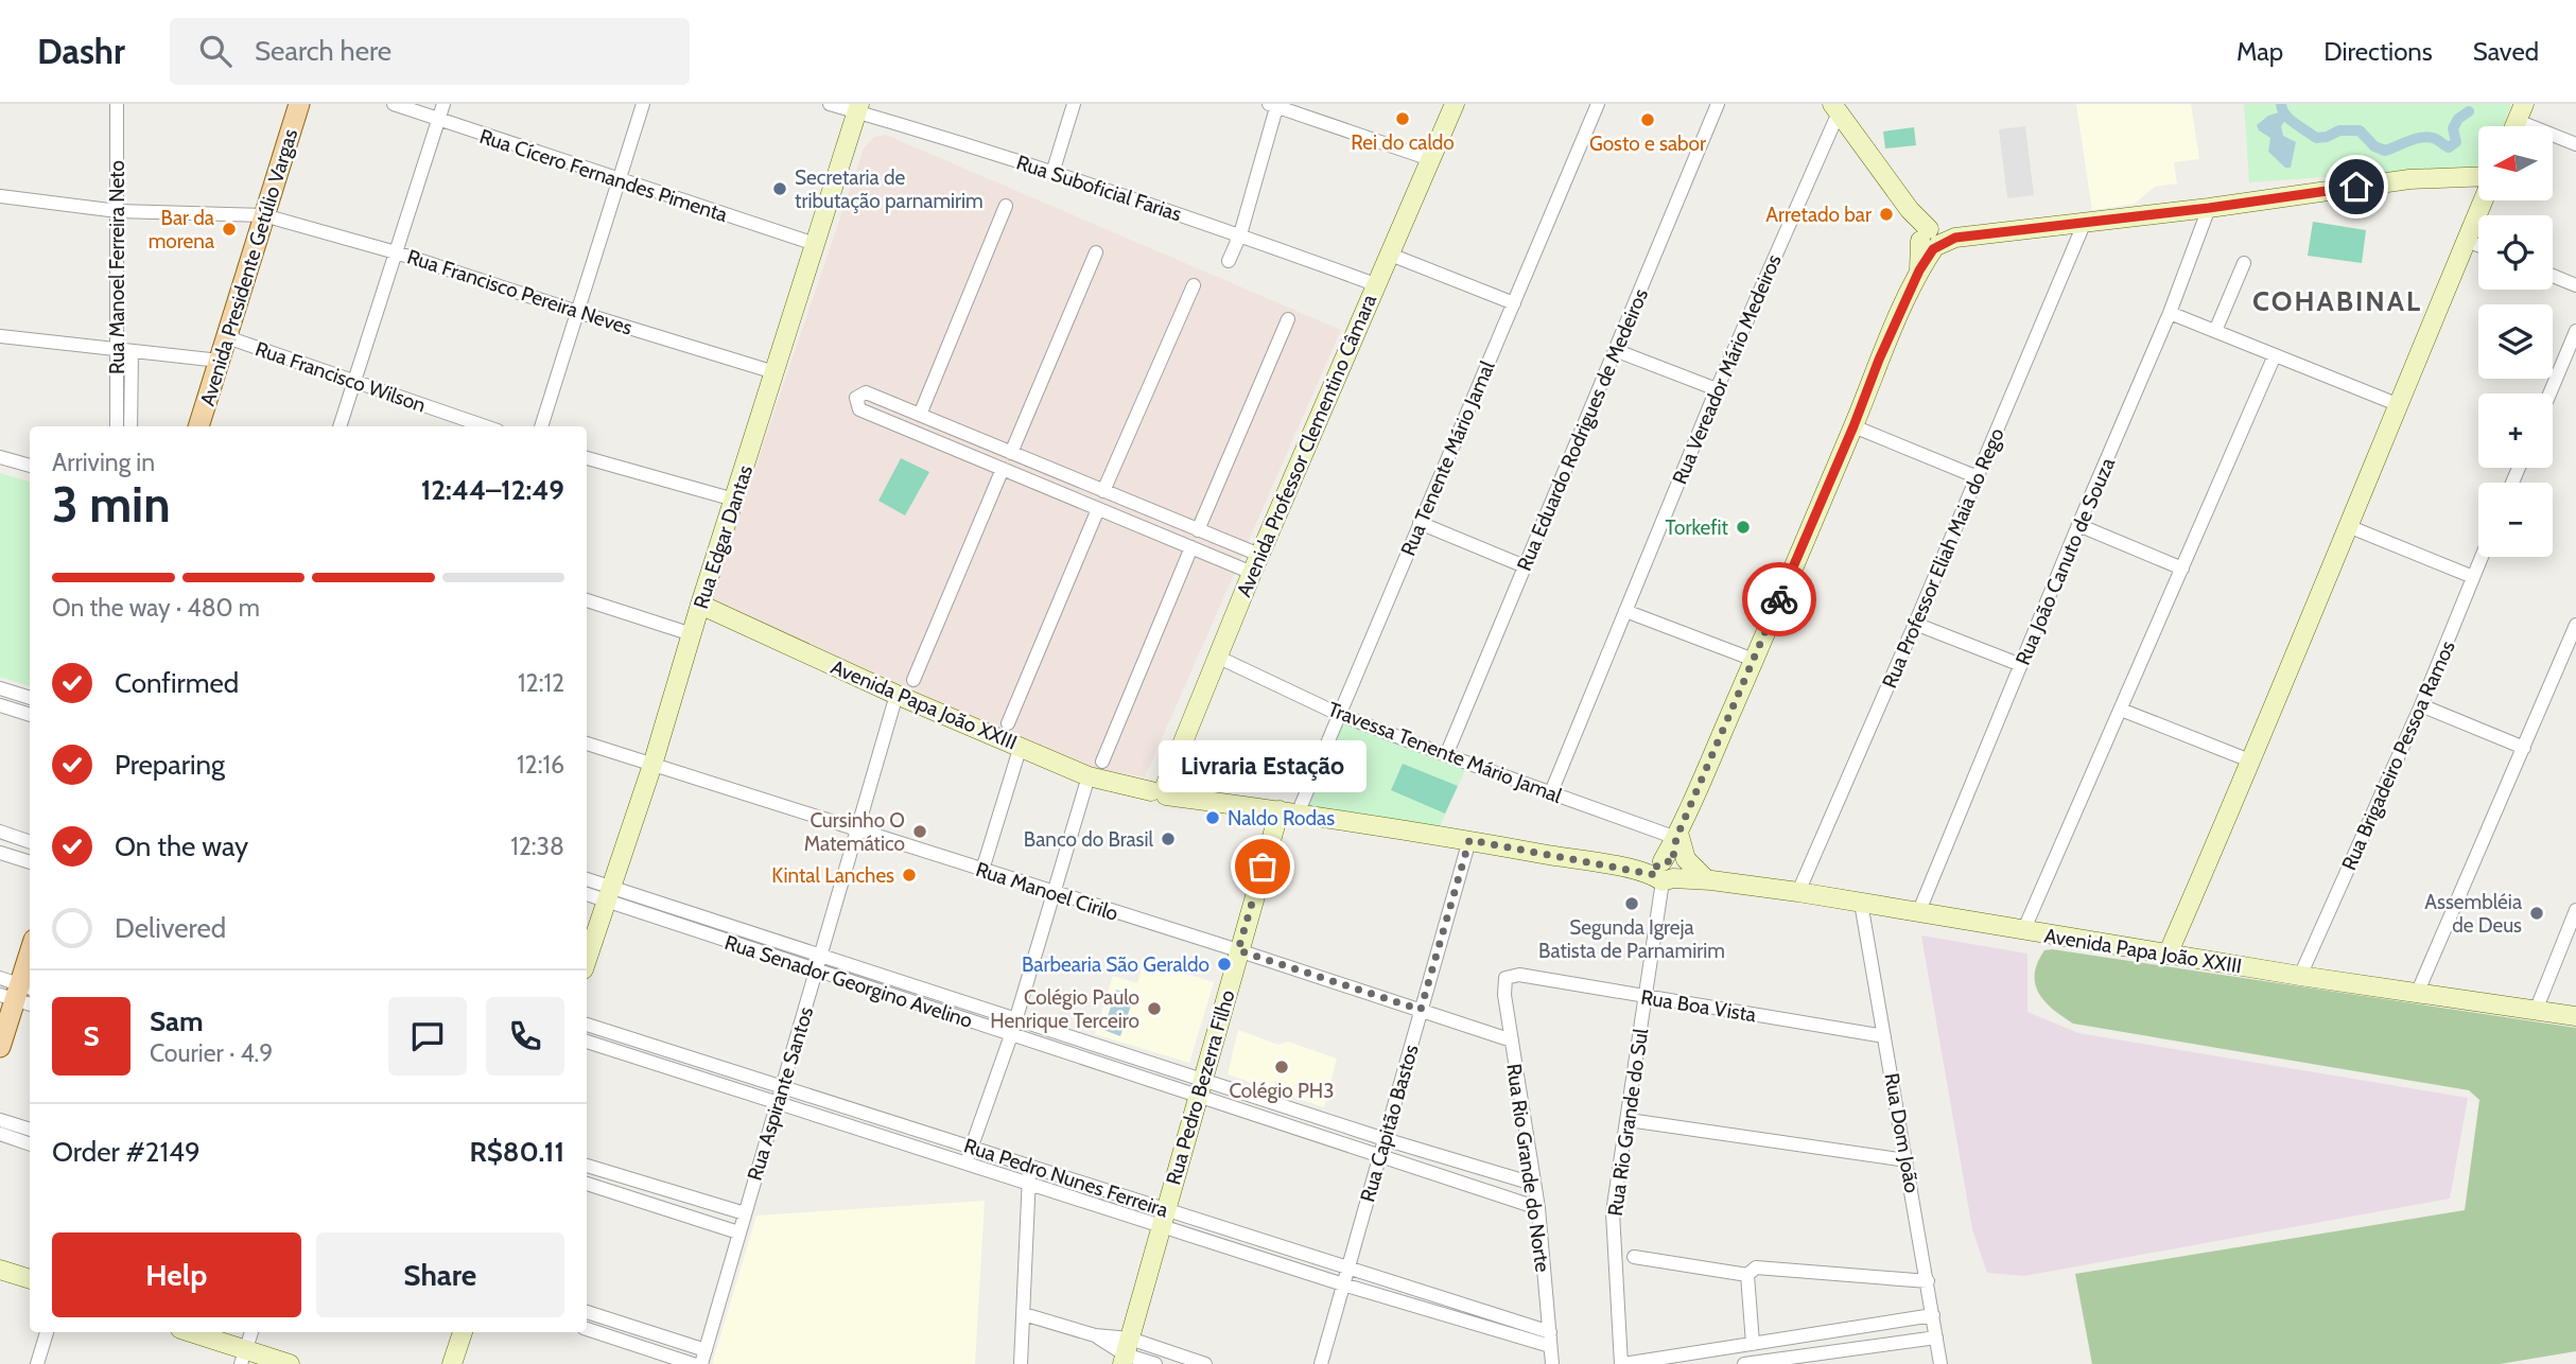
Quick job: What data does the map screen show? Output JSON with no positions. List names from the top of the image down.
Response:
{
  "streets": {
    "main road": [
      "Avenida Presidente Getúlio Vargas",
      "Avenida Professor Clementino Câmara",
      "Rua Edgar Dantas",
      "Avenida Papa João XXIII",
      "Rua Pedro Bezerra Filho"
    ],
    "street": [
      "Rua Cícero Fernandes Pimenta",
      "Rua Suboficial Farias",
      "Rua Manoel Ferreira Neto",
      "Rua Francisco Pereira Neves",
      "Rua Vereador Mário Medeiros",
      "Rua Francisco Wilson",
      "Rua Eduardo Rodrigues de Medeiros",
      "Rua Tenente Mário Jamal",
      "Rua Professor Eliah Maia do Rego",
      "Rua João Canuto de Souza",
      "Travessa Tenente Mário Jamal",
      "Rua Brigadeiro Pessoa Ramos",
      "Rua Manoel Cirilo",
      "Rua Senador Georgino Avelino",
      "Rua Boa Vista",
      "Rua Aspirante Santos",
      "Rua Rio Grande do Sul",
      "Rua Capitão Bastos",
      "Rua Dom João",
      "Rua Rio Grande do Norte",
      "Rua Pedro Nunes Ferreira"
    ]
  },
  "crossings": [
    ["Rua Cícero Fernandes Pimenta", "Rua Edgar Dantas"],
    ["Rua Suboficial Farias", "Avenida Professor Clementino Câmara"],
    ["Rua Suboficial Farias", "Rua Edgar Dantas"],
    ["Rua Manoel Ferreira Neto", "Rua Francisco Pereira Neves"],
    ["Avenida Presidente Getúlio Vargas", "Rua Francisco Pereira Neves"],
    ["Avenida Presidente Getúlio Vargas", "Rua Francisco Wilson"],
    ["Rua Francisco Pereira Neves", "Rua Edgar Dantas"],
    ["Rua Vereador Mário Medeiros", "Travessa Tenente Mário Jamal"],
    ["Rua Eduardo Rodrigues de Medeiros", "Travessa Tenente Mário Jamal"],
    ["Avenida Professor Clementino Câmara", "Avenida Papa João XXIII"],
    ["Avenida Professor Clementino Câmara", "Travessa Tenente Mário Jamal"],
    ["Rua Tenente Mário Jamal", "Avenida Papa João XXIII"],
    ["Rua Tenente Mário Jamal", "Travessa Tenente Mário Jamal"],
    ["Rua Tenente Mário Jamal", "Rua Pedro Bezerra Filho"],
    ["Rua Edgar Dantas", "Avenida Papa João XXIII"],
    ["Rua Edgar Dantas", "Rua Manoel Cirilo"],
    ["Rua Edgar Dantas", "Rua Senador Georgino Avelino"],
    ["Rua Professor Eliah Maia do Rego", "Avenida Papa João XXIII"],
    ["Rua João Canuto de Souza", "Avenida Papa João XXIII"],
    ["Avenida Papa João XXIII", "Rua Brigadeiro Pessoa Ramos"],
    ["Avenida Papa João XXIII", "Rua Pedro Bezerra Filho"],
    ["Avenida Papa João XXIII", "Rua Aspirante Santos"],
    ["Avenida Papa João XXIII", "Rua Rio Grande do Sul"],
    ["Avenida Papa João XXIII", "Rua Capitão Bastos"],
    ["Avenida Papa João XXIII", "Rua Dom João"],
    ["Rua Manoel Cirilo", "Rua Pedro Bezerra Filho"],
    ["Rua Manoel Cirilo", "Rua Aspirante Santos"],
    ["Rua Manoel Cirilo", "Rua Capitão Bastos"],
    ["Rua Manoel Cirilo", "Rua Rio Grande do Norte"],
    ["Rua Senador Georgino Avelino", "Rua Pedro Bezerra Filho"],
    ["Rua Senador Georgino Avelino", "Rua Aspirante Santos"],
    ["Rua Senador Georgino Avelino", "Rua Capitão Bastos"],
    ["Rua Senador Georgino Avelino", "Rua Rio Grande do Norte"],
    ["Rua Boa Vista", "Rua Rio Grande do Sul"],
    ["Rua Boa Vista", "Rua Dom João"],
    ["Rua Boa Vista", "Rua Rio Grande do Norte"],
    ["Rua Pedro Bezerra Filho", "Rua Pedro Nunes Ferreira"],
    ["Rua Aspirante Santos", "Rua Pedro Nunes Ferreira"],
    ["Rua Capitão Bastos", "Rua Pedro Nunes Ferreira"],
    ["Rua Rio Grande do Norte", "Rua Pedro Nunes Ferreira"]
  ],
  "districts": ["COHABINAL"],
  "places": [
    "Rei do caldo",
    "Gosto e sabor",
    "Secretaria de tributação parnamirim",
    "Arretado bar",
    "Bar da morena",
    "Torkefit",
    "Naldo Rodas",
    "Cursinho O Matemático",
    "Banco do Brasil",
    "Livraria Estação",
    "Kintal Lanches",
    "Segunda Igreja Batista de Parnamirim",
    "Assembléia de Deus",
    "Barbearia São Geraldo",
    "Colégio Paulo Henrique Terceiro",
    "Colégio PH3"
  ],
  "north": "left",
  "page": {
    "header": "Dashr",
    "search": "Search here",
    "nav": ["Map", "Directions", "Saved"],
    "map_buttons": ["+", "−"],
    "heading": ["3 min", "Arriving in", "12:44–12:49"],
    "panel": [
      "Sam",
      "Courier · 4.9",
      "Order #2149",
      "R$80.11"
    ],
    "bar": "On the way · 480 m",
    "list": [
      ["Confirmed", "12:12"],
      ["Preparing", "12:16"],
      ["On the way", "12:38"],
      "Delivered"
    ],
    "bubble": "Livraria Estação",
    "round": "S",
    "buttons": ["Help", "Share"]
  }
}
